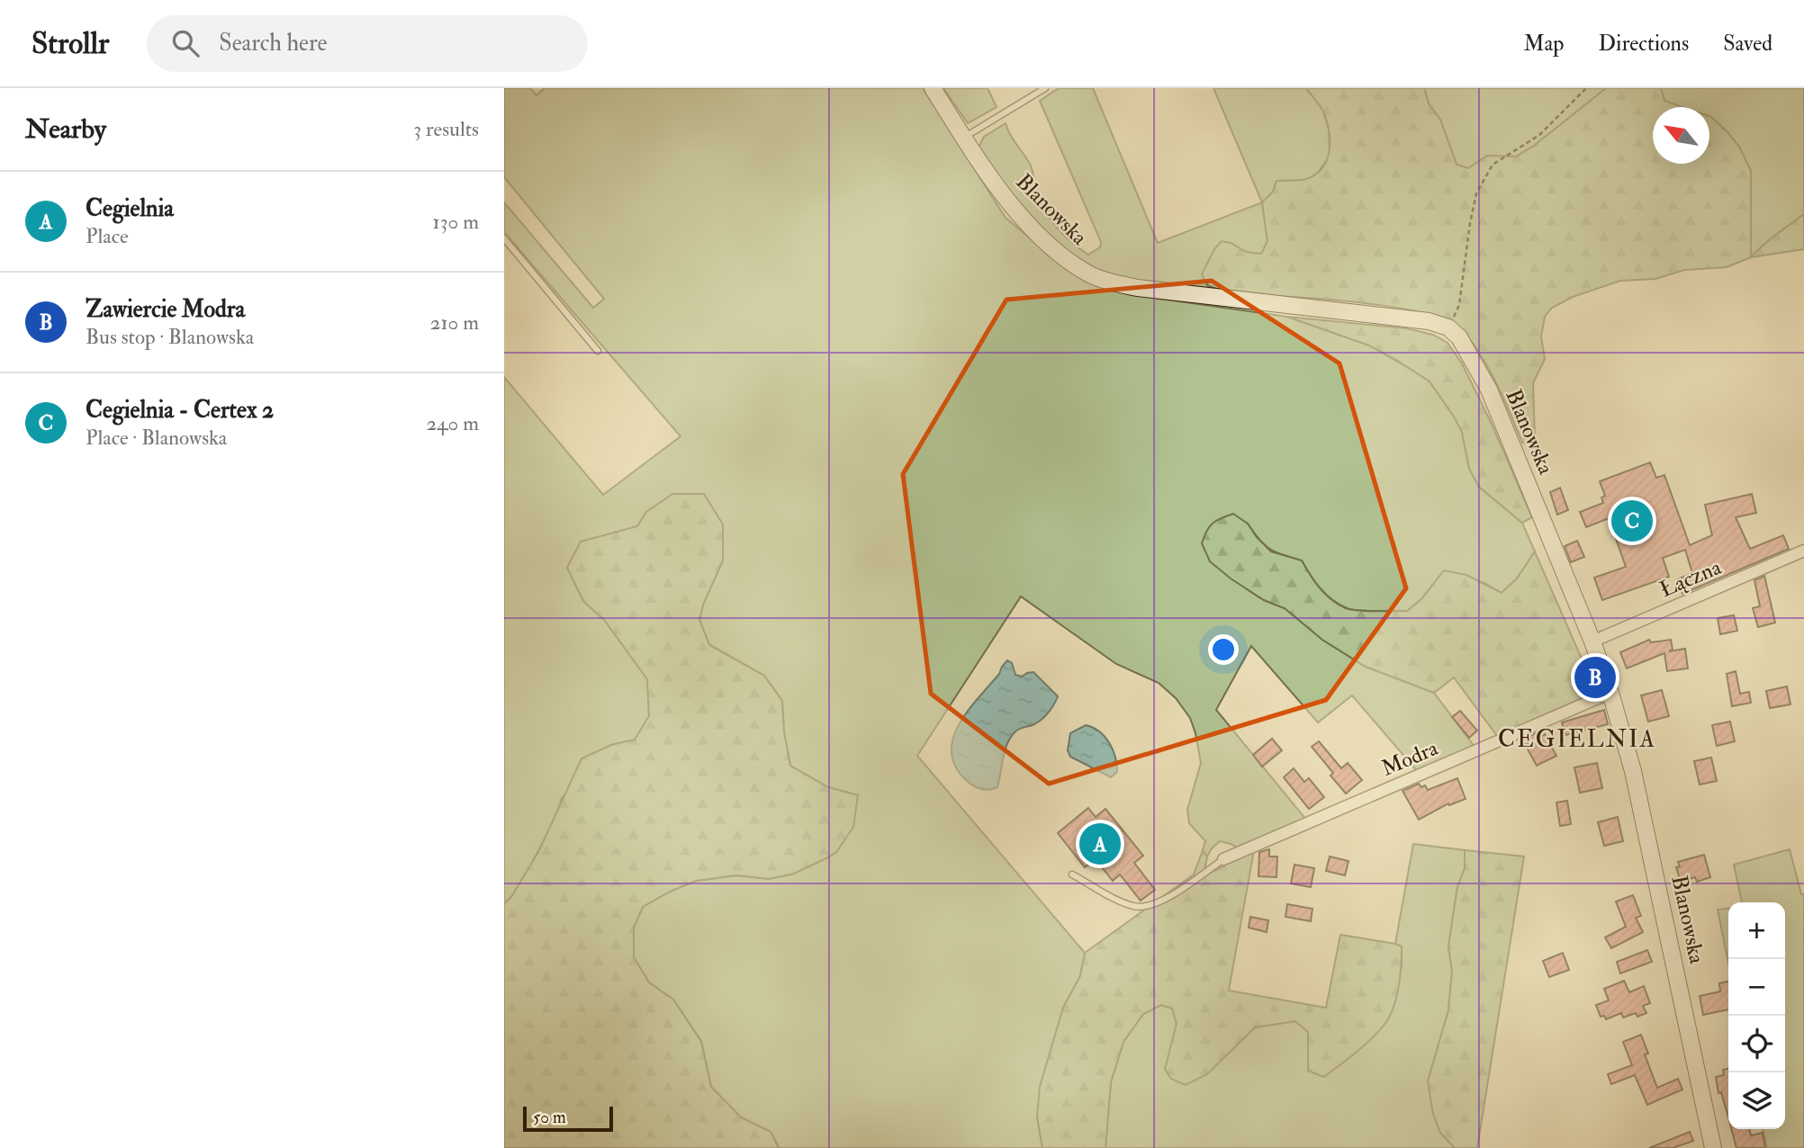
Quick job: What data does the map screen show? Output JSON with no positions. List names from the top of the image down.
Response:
{
  "streets": {
    "street": ["Blanowska", "Łączna", "Modra"]
  },
  "crossings": [
    ["Blanowska", "Łączna"],
    ["Blanowska", "Modra"]
  ],
  "districts": ["CEGIELNIA"],
  "scale_bar": "50 m",
  "north": "top left",
  "page": {
    "header": "Strollr",
    "search": "Search here",
    "nav": ["Map", "Directions", "Saved"],
    "heading": ["Nearby", "3 results"],
    "list": [
      {
        "mark": "A",
        "name": "Cegielnia",
        "note": "Place",
        "value": "130 m"
      },
      {
        "mark": "B",
        "name": "Zawiercie Modra",
        "note": "Bus stop · Blanowska",
        "value": "210 m"
      },
      {
        "mark": "C",
        "name": "Cegielnia - Certex 2",
        "note": "Place · Blanowska",
        "value": "240 m"
      }
    ],
    "pins": ["C", "B", "A"],
    "map_buttons": ["+", "−"],
    "scale": "50 m"
  }
}
